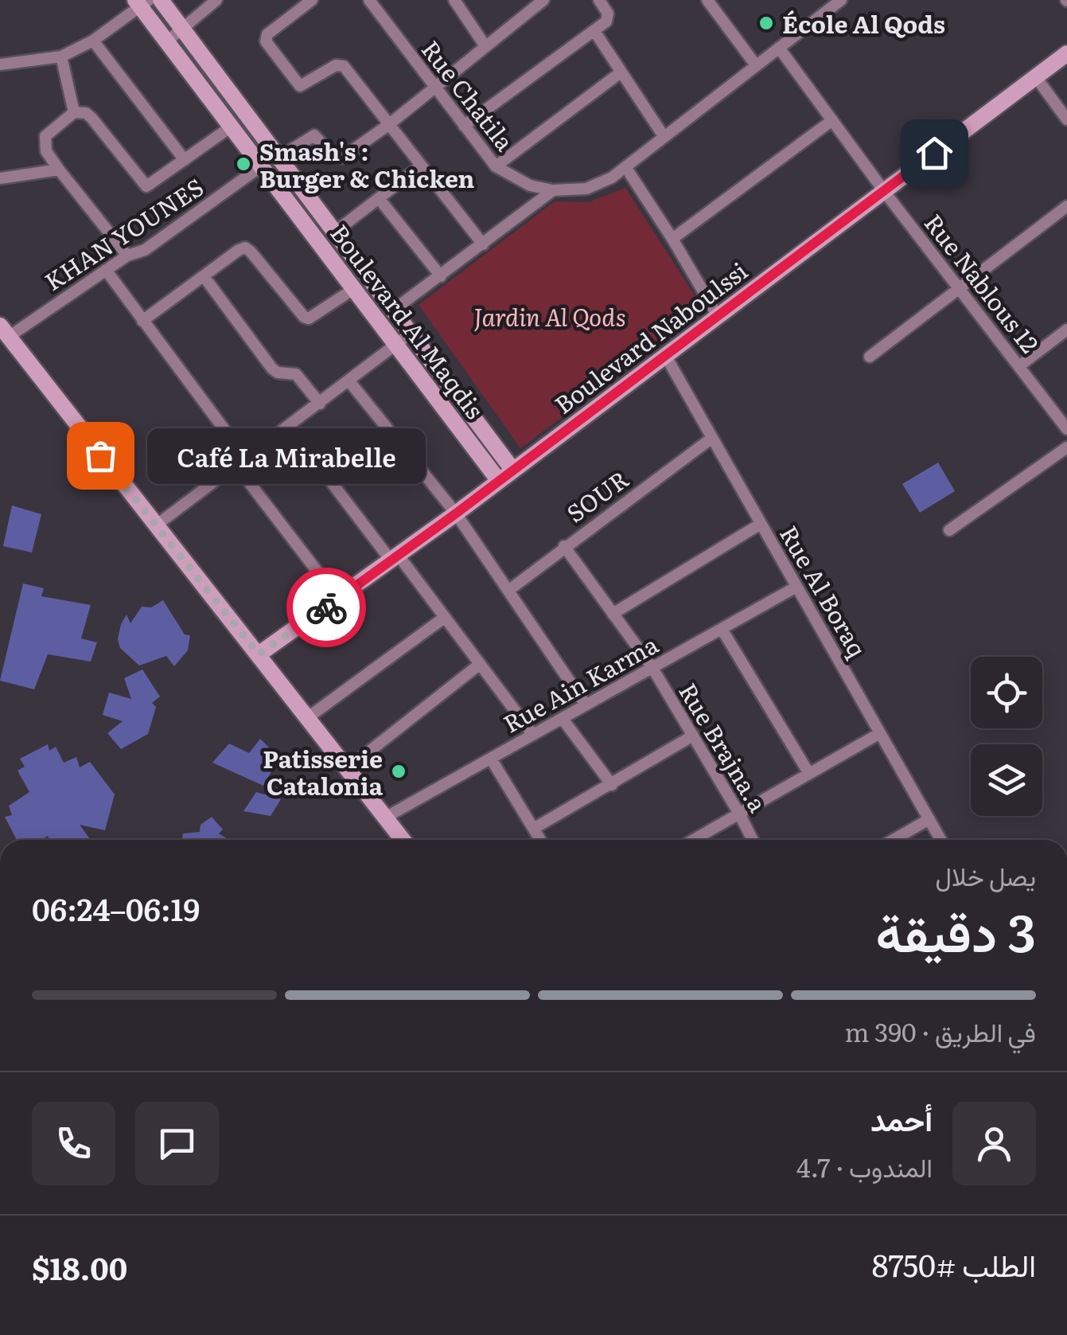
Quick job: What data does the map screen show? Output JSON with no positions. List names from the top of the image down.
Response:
{
  "streets": {
    "street": [
      "Rue Chatila",
      "KHAN YOUNES",
      "Rue Nablous 12",
      "Boulevard Al Maqdis",
      "Boulevard Naboulssi",
      "SOUR",
      "Rue Al Boraq",
      "Rue Ain Karma",
      "Rue Brajna.a"
    ]
  },
  "crossings": [
    ["KHAN YOUNES", "Boulevard Al Maqdis"],
    ["Rue Nablous 12", "Boulevard Naboulssi"],
    ["Boulevard Al Maqdis", "Boulevard Naboulssi"],
    ["Boulevard Naboulssi", "Rue Al Boraq"],
    ["SOUR", "Rue Al Boraq"],
    ["SOUR", "Rue Brajna.a"],
    ["Rue Al Boraq", "Rue Ain Karma"],
    ["Rue Ain Karma", "Rue Brajna.a"]
  ],
  "parks": ["Jardin Al Qods"],
  "places": [
    "École Al Qods",
    "Smash's : Burger & Chicken",
    "Café La Mirabelle",
    "Patisserie Catalonia"
  ],
  "page": {
    "bubble": "Café La Mirabelle",
    "heading": ["3 دقيقة", "يصل خلال", "06:19–06:24"],
    "panel": [
      "أحمد",
      "المندوب · 4.7",
      "الطلب #8750",
      "$18.00"
    ],
    "bar": "في الطريق · 390 m"
  }
}
